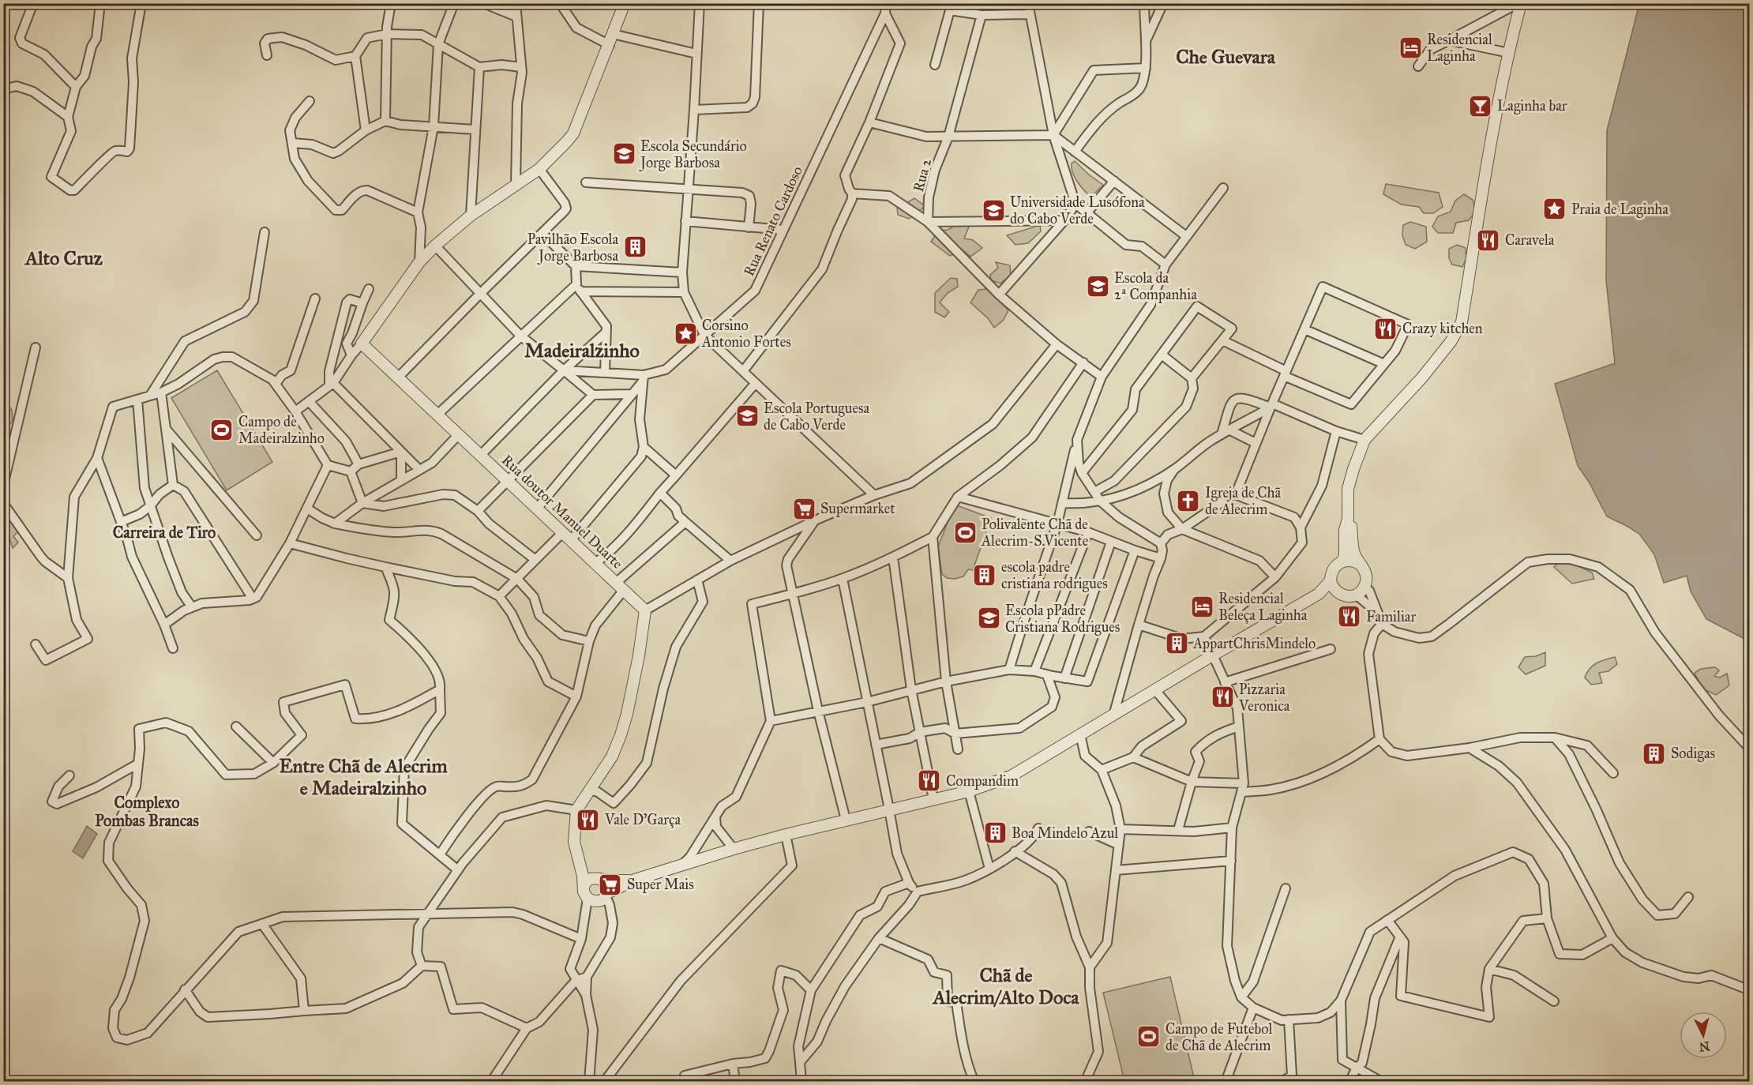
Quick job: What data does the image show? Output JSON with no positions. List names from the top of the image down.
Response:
{
  "streets": {
    "street": ["Rua 2", "Rua Renato Cardoso", "Rua doutor Manuel Duarte"]
  },
  "districts": [
    "Che Guevara",
    "Alto Cruz",
    "Madeiralzinho",
    "Carreira de Tiro",
    "Entre Chã de Alecrim e Madeiralzinho",
    "Complexo Pombas Brancas",
    "Chã de Alecrim/Alto Doca"
  ],
  "places": {
    "hotel": ["Residencial Laginha", "Residencial Beleça Laginha"],
    "bar": ["Laginha bar"],
    "school or university": [
      "Escola Secundário Jorge Barbosa",
      "Universidade Lusófona do Cabo Verde",
      "Escola da 2ª Companhia",
      "Escola Portuguesa de Cabo Verde",
      "Escola pPadre Cristiana Rodrigues"
    ],
    "place": ["Praia de Laginha", "Corsino Antonio Fortes"],
    "restaurant": [
      "Caravela",
      "Crazy kitchen",
      "Familiar",
      "Pizzaria Veronica",
      "Compandim",
      "Vale D'Garça"
    ],
    "building": [
      "Pavilhão Escola Jorge Barbosa",
      "escola padre cristiana rodrigues",
      "AppartChrisMindelo",
      "Sodigas",
      "Boa Mindelo Azul"
    ],
    "sports": ["Campo de Madeiralzinho", "Polivalente Chã de Alecrim-S.Vicente", "Campo de Futebol de Chã de Alecrim"],
    "church": ["Igreja de Chã de Alecrim"],
    "supermarket": ["Supermarket", "Super Mais"]
  },
  "north": "bottom"
}
